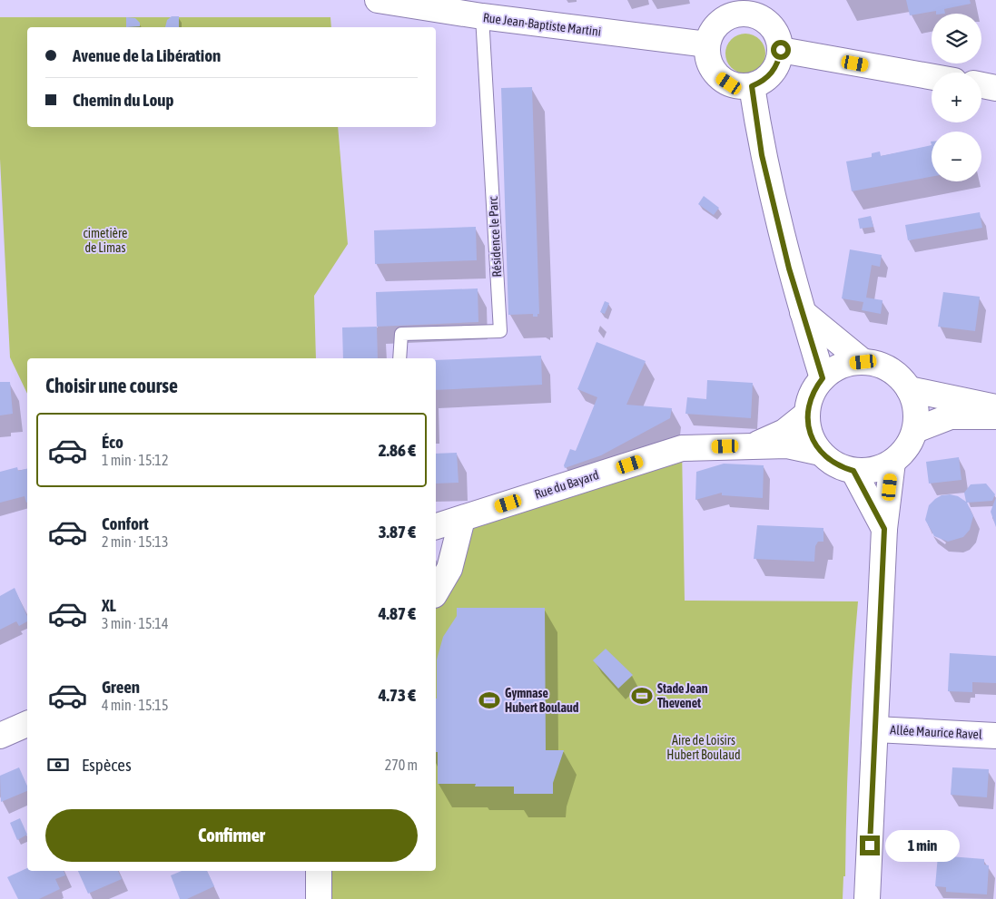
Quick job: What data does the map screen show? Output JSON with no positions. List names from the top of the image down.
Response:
{
  "streets": {
    "main road": ["Rue Jean-Baptiste Martini", "Rue du Bayard", "Allée Maurice Ravel"],
    "lane": ["Résidence le Parc"]
  },
  "crossings": [
    ["Rue Jean-Baptiste Martini", "Résidence le Parc"]
  ],
  "parks": ["cimetière de Limas", "Aire de Loisirs Hubert Boulaud"],
  "places": {
    "sports": ["Stade Jean Thevenet", "Gymnase Hubert Boulaud"]
  },
  "page": {
    "map_buttons": ["+", "−"],
    "banner": ["Avenue de la Libération", "Chemin du Loup"],
    "heading": "Choisir une course",
    "list": [
      {
        "name": "Éco",
        "note": "1 min · 15:12",
        "value": "2.86 €"
      },
      {
        "name": "Confort",
        "note": "2 min · 15:13",
        "value": "3.87 €"
      },
      {
        "name": "XL",
        "note": "3 min · 15:14",
        "value": "4.87 €"
      },
      {
        "name": "Green",
        "note": "4 min · 15:15",
        "value": "4.73 €"
      }
    ],
    "pay": ["Espèces", "270 m"],
    "buttons": "Confirmer",
    "bubble": "1 min"
  }
}
